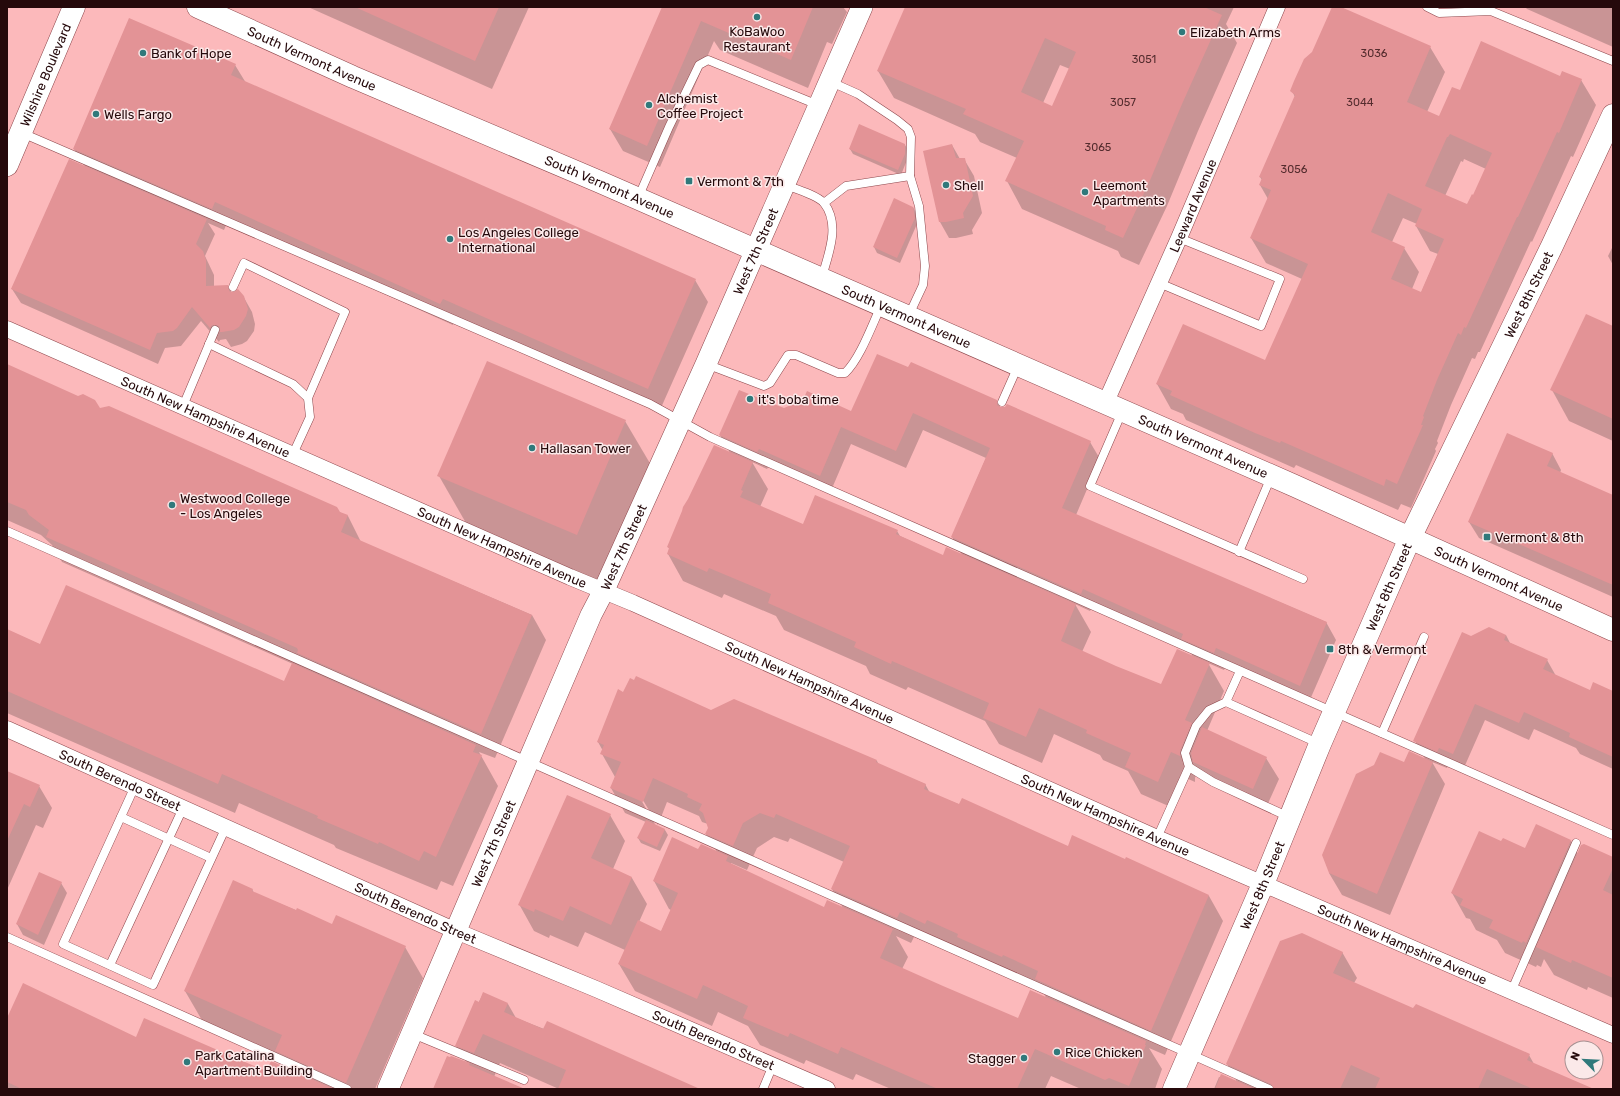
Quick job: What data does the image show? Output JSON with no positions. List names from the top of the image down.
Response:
{
  "streets": {
    "main road": ["South Vermont Avenue", "Wilshire Boulevard", "West 8th Street"],
    "street": [
      "Leeward Avenue",
      "West 7th Street",
      "South New Hampshire Avenue",
      "South Berendo Street"
    ]
  },
  "crossings": [
    ["South Vermont Avenue", "Leeward Avenue"],
    ["South Vermont Avenue", "West 7th Street"],
    ["South Vermont Avenue", "West 8th Street"],
    ["West 7th Street", "South New Hampshire Avenue"],
    ["West 7th Street", "South Berendo Street"],
    ["West 8th Street", "South New Hampshire Avenue"]
  ],
  "places": {
    "other": [
      "KoBaWoo Restaurant",
      "Elizabeth Arms",
      "Bank of Hope",
      "Alchemist Coffee Project",
      "Wells Fargo",
      "Shell",
      "Leemont Apartments",
      "Los Angeles College International",
      "it's boba time",
      "Hallasan Tower",
      "Westwood College - Los Angeles",
      "Rice Chicken",
      "Stagger",
      "Park Catalina Apartment Building"
    ],
    "transit": ["Vermont & 7th", "Vermont & 8th", "8th & Vermont"]
  },
  "house_numbers": [
    "3036",
    "3051",
    "3057",
    "3044",
    "3065",
    "3056"
  ],
  "north": "top left"
}
